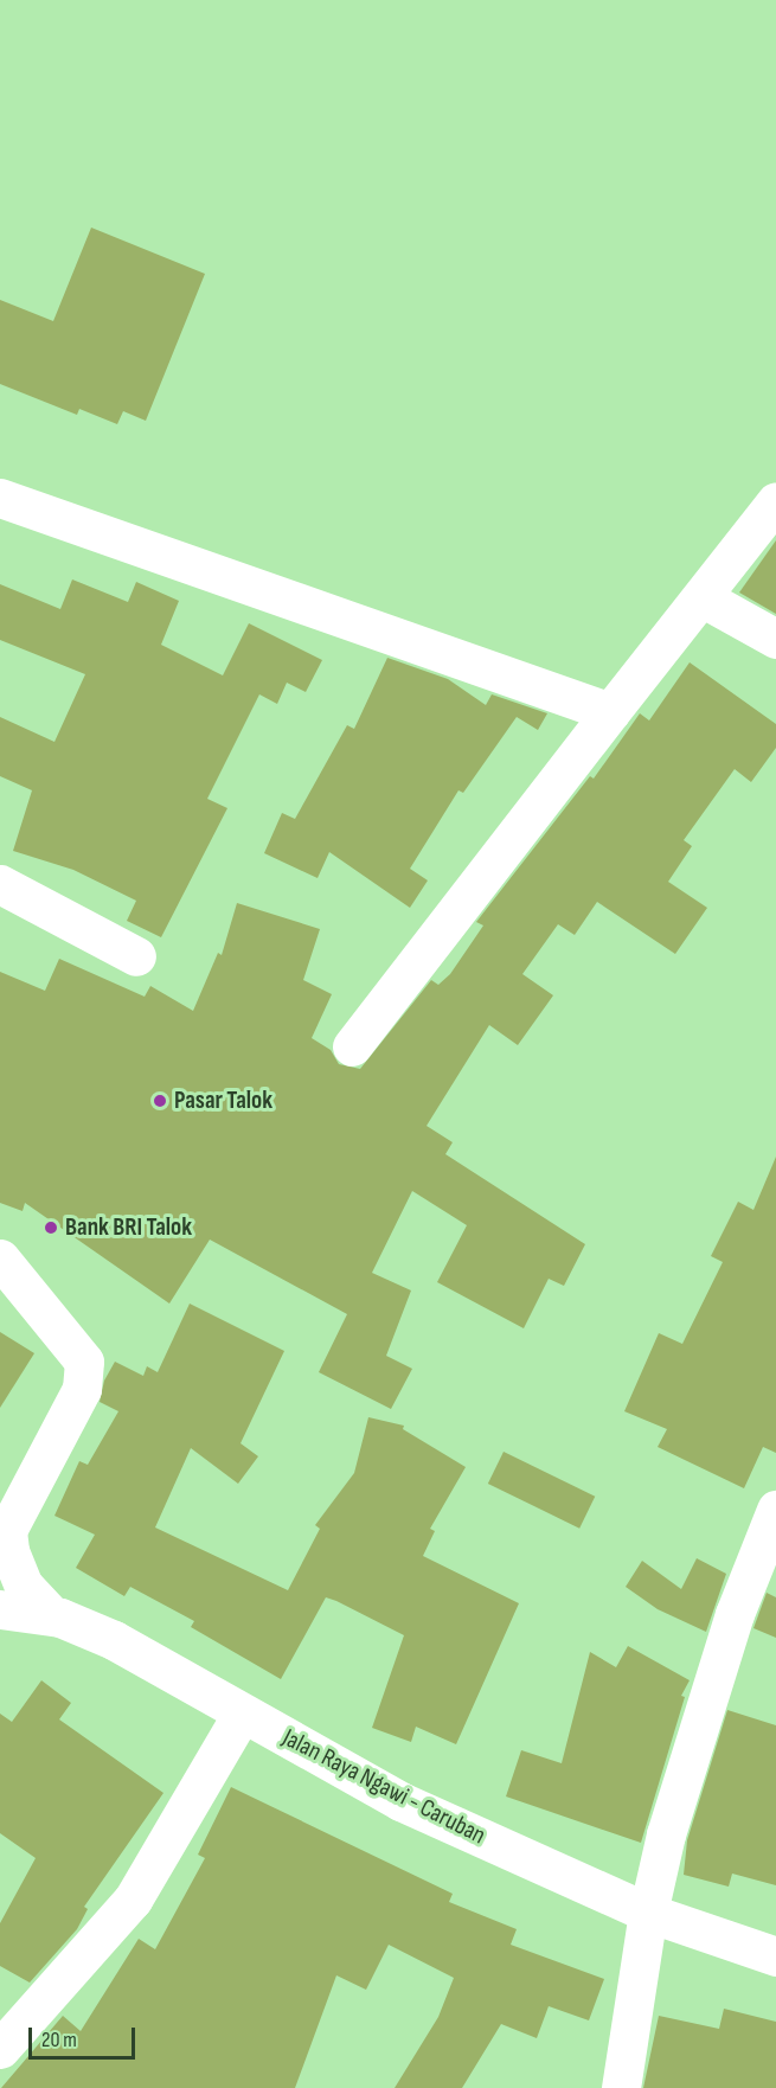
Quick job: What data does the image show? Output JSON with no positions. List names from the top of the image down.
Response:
{
  "streets": {
    "main road": ["Jalan Raya Ngawi - Caruban"]
  },
  "places": ["Pasar Talok", "Bank BRI Talok"],
  "scale_bar": "20 m"
}
